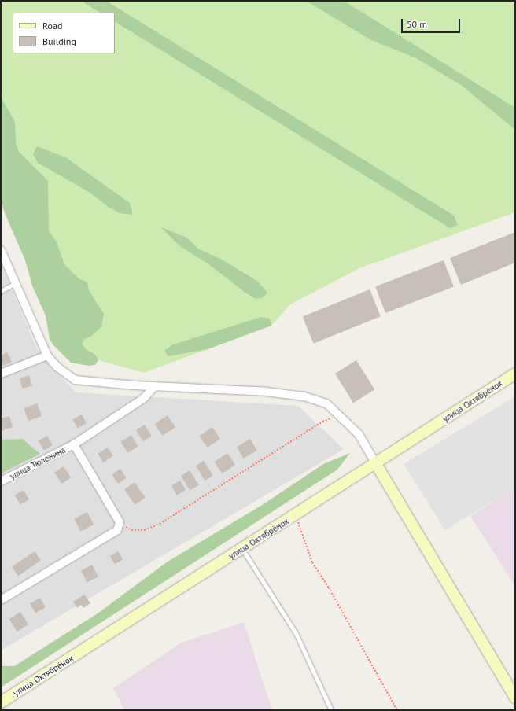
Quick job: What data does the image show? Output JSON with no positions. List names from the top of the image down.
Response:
{
  "streets": {
    "street": ["улица Октябрёнок", "улица Тюленина"]
  },
  "legend": ["Road", "Building"],
  "scale_bar": "50 m"
}
